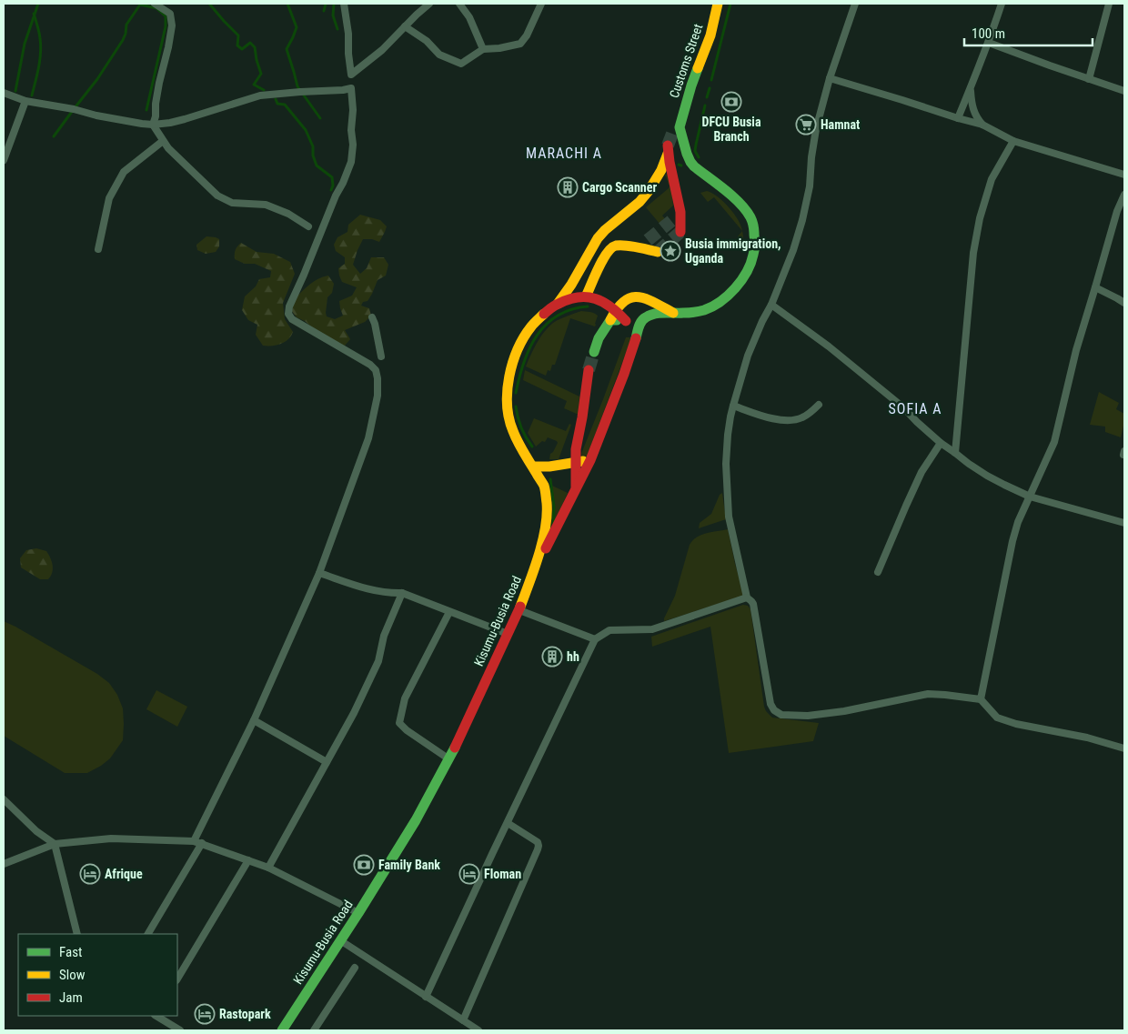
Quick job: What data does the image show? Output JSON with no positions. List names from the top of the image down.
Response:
{
  "streets": {
    "highway": ["Customs Street", "Kisumu-Busia Road"]
  },
  "districts": ["MARACHI A", "SOFIA A"],
  "places": {
    "bank": ["DFCU Busia Branch", "Family Bank"],
    "supermarket": ["Hamnat"],
    "building": ["Cargo Scanner", "hh"],
    "place": ["Busia immigration, Uganda"],
    "hotel": ["Afrique", "Floman", "Rastopark"]
  },
  "legend": ["Fast", "Slow", "Jam"],
  "scale_bar": "100 m"
}
